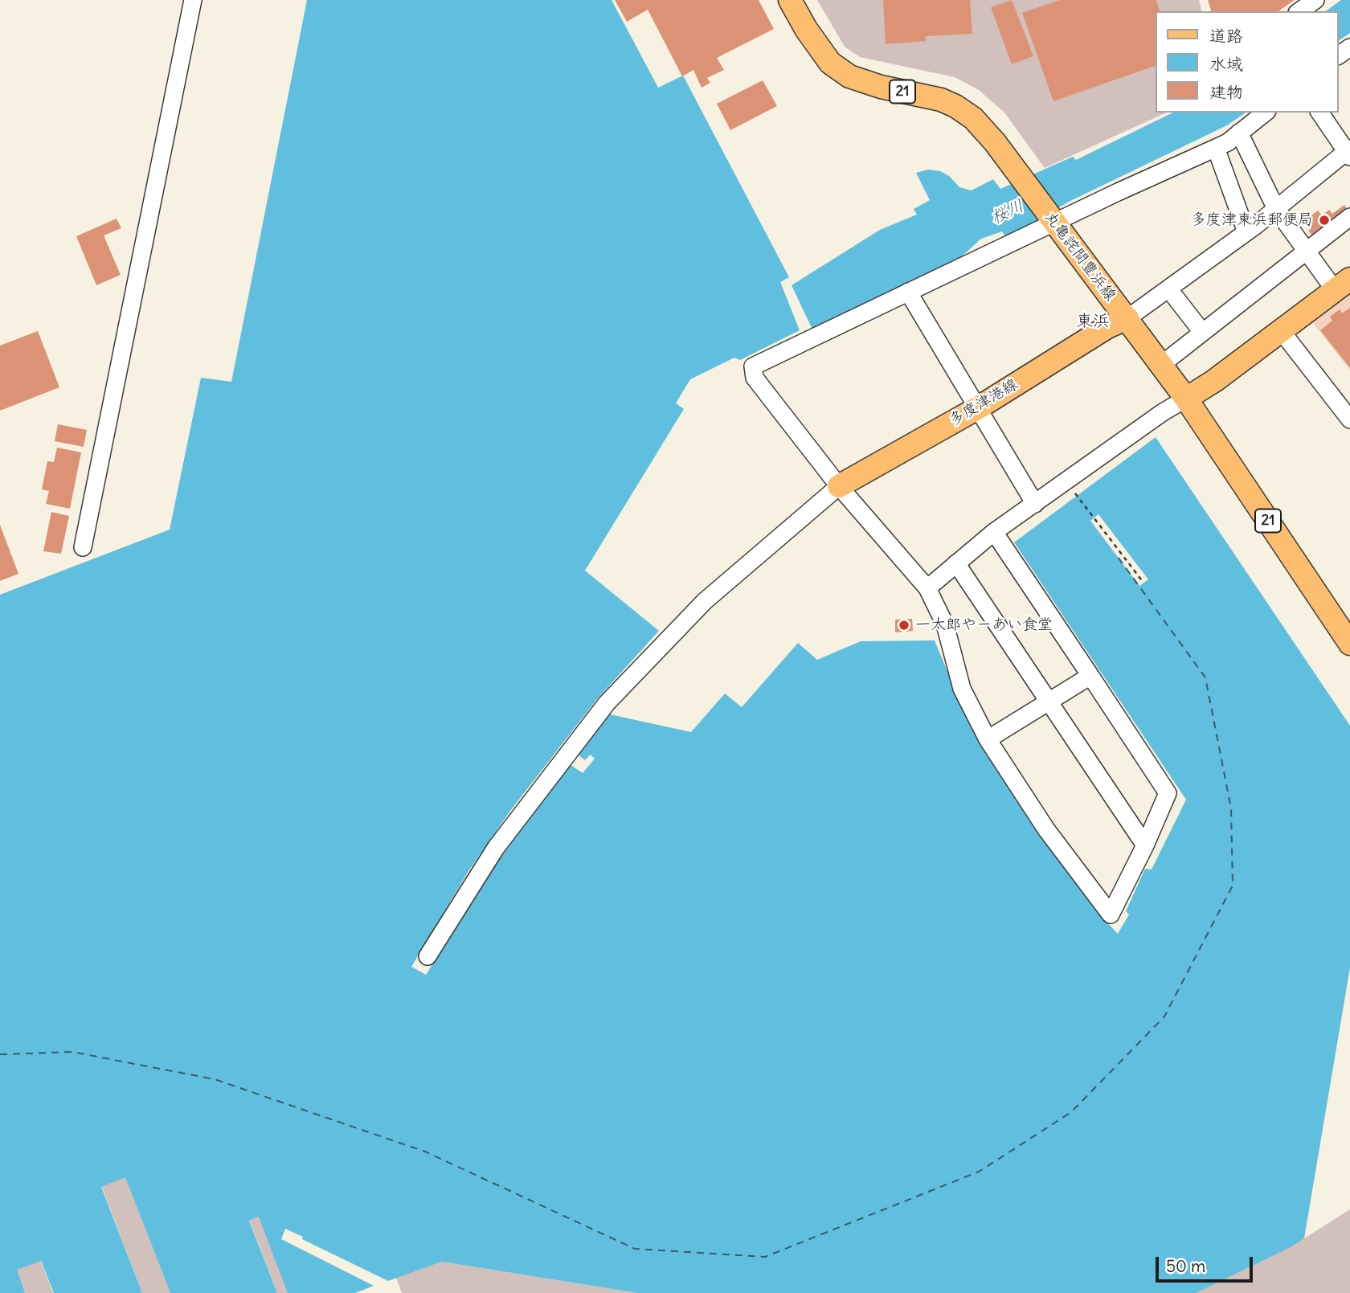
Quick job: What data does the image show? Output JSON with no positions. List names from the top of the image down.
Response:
{
  "streets": {
    "main road": ["21", "丸亀詫間豊浜線", "多度津港線"]
  },
  "crossings": [
    ["丸亀詫間豊浜線", "多度津港線"]
  ],
  "districts": ["東浜"],
  "water": ["桜川"],
  "places": ["多度津東浜郵便局", "一太郎やーあい食堂"],
  "legend": ["道路", "水域", "建物"],
  "scale_bar": "50 m"
}
